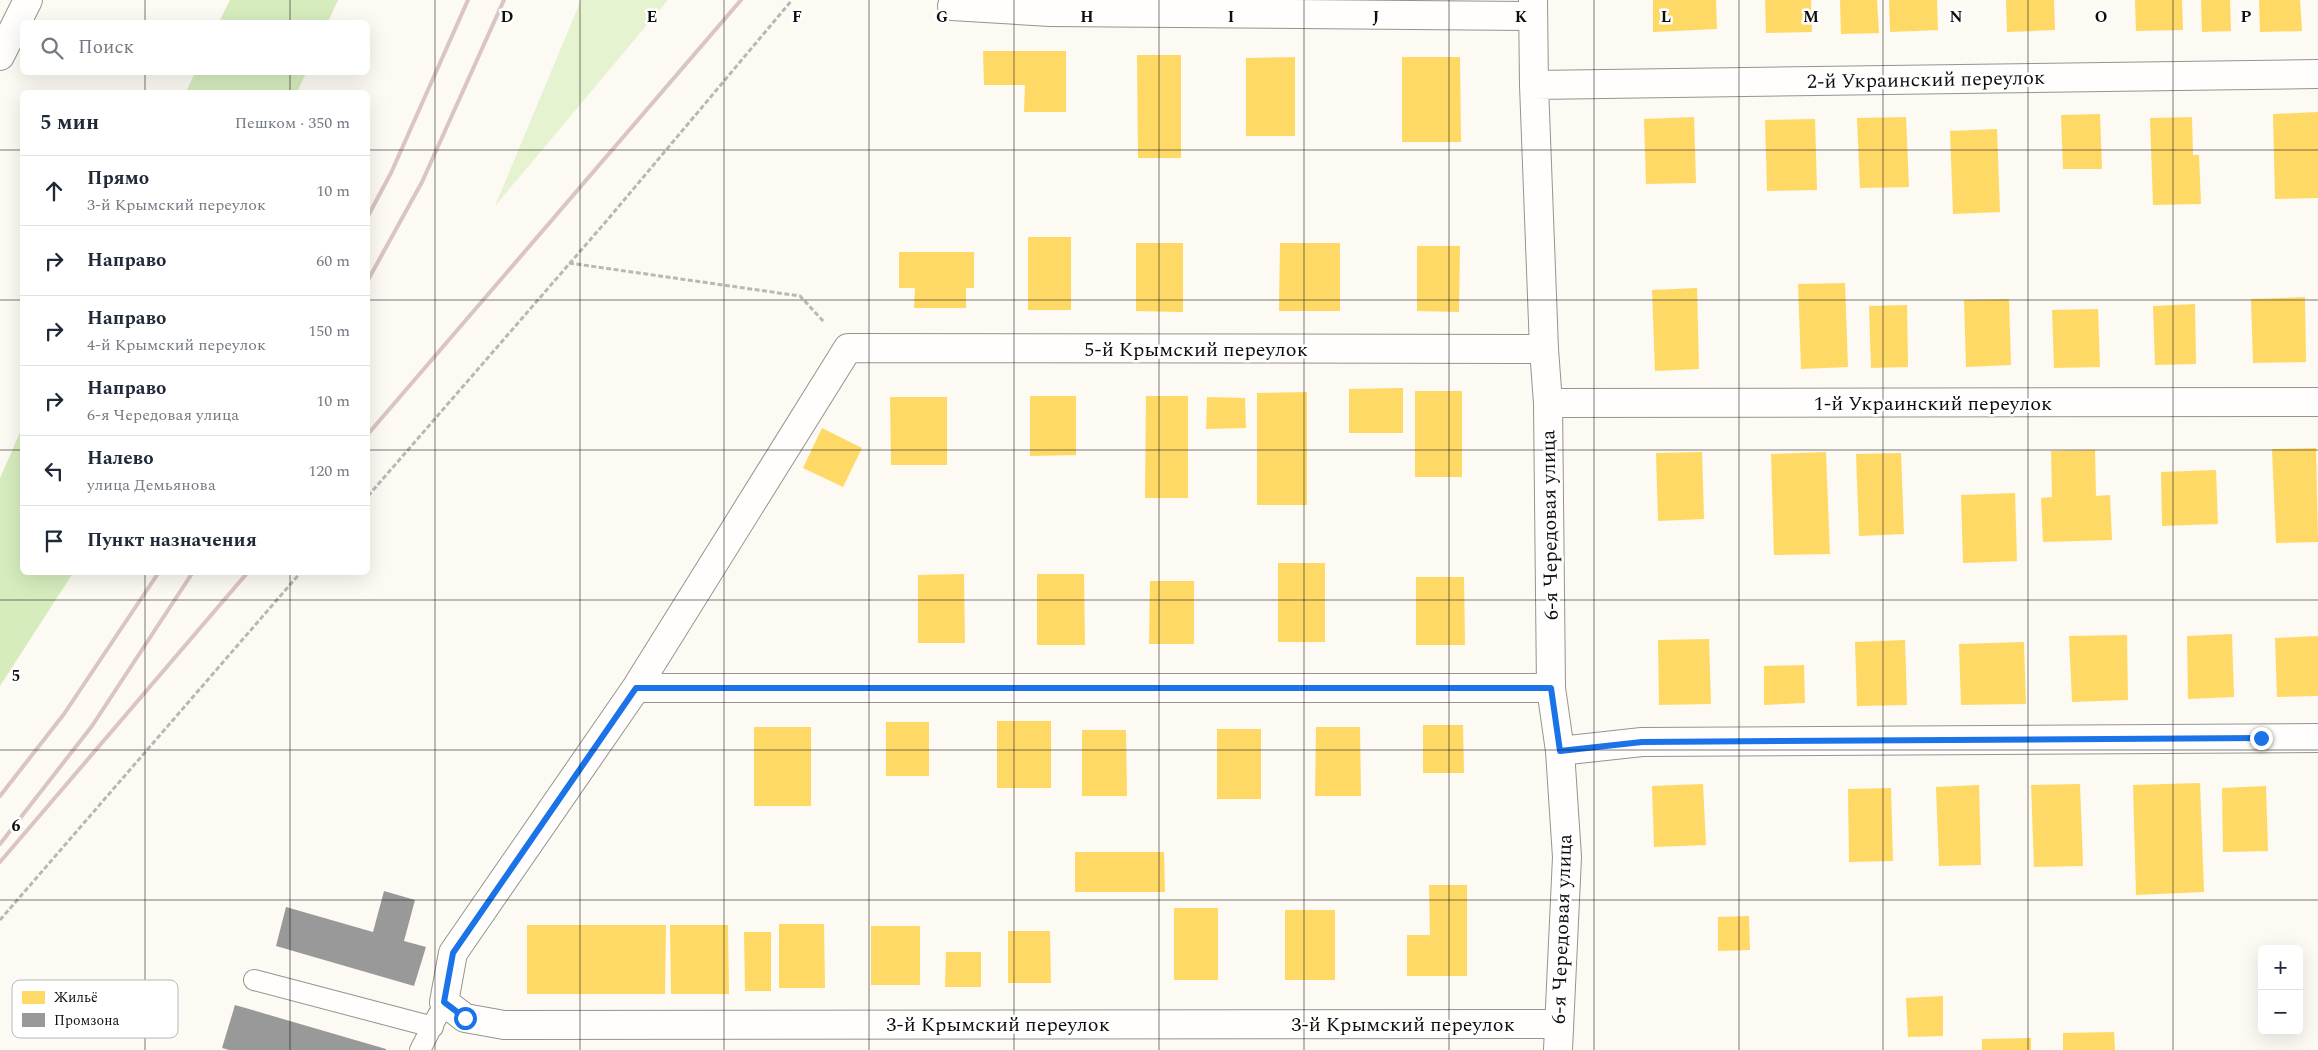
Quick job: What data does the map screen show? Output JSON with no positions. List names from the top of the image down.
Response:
{
  "streets": {
    "street": [
      "2-й Украинский переулок",
      "5-й Крымский переулок",
      "1-й Украинский переулок",
      "6-я Чередовая улица",
      "3-й Крымский переулок"
    ]
  },
  "crossings": [
    ["2-й Украинский переулок", "6-я Чередовая улица"],
    ["5-й Крымский переулок", "6-я Чередовая улица"],
    ["1-й Украинский переулок", "6-я Чередовая улица"],
    ["6-я Чередовая улица", "3-й Крымский переулок"]
  ],
  "legend": ["Жильё", "Промзона"],
  "page": {
    "search": "Поиск",
    "heading": ["5 мин", "Пешком · 350 m"],
    "list": [
      ["Прямо", "3-й Крымский переулок", "10 m"],
      ["Направо", "60 m"],
      ["Направо", "4-й Крымский переулок", "150 m"],
      ["Направо", "6-я Чередовая улица", "10 m"],
      ["Налево", "улица Демьянова", "120 m"],
      "Пункт назначения"
    ],
    "map_buttons": ["+", "−"]
  },
  "grid": {
    "columns": [
      "D",
      "E",
      "F",
      "G",
      "H",
      "I",
      "J",
      "K",
      "L",
      "M",
      "N",
      "O",
      "P"
    ],
    "rows": ["5", "6"]
  }
}
